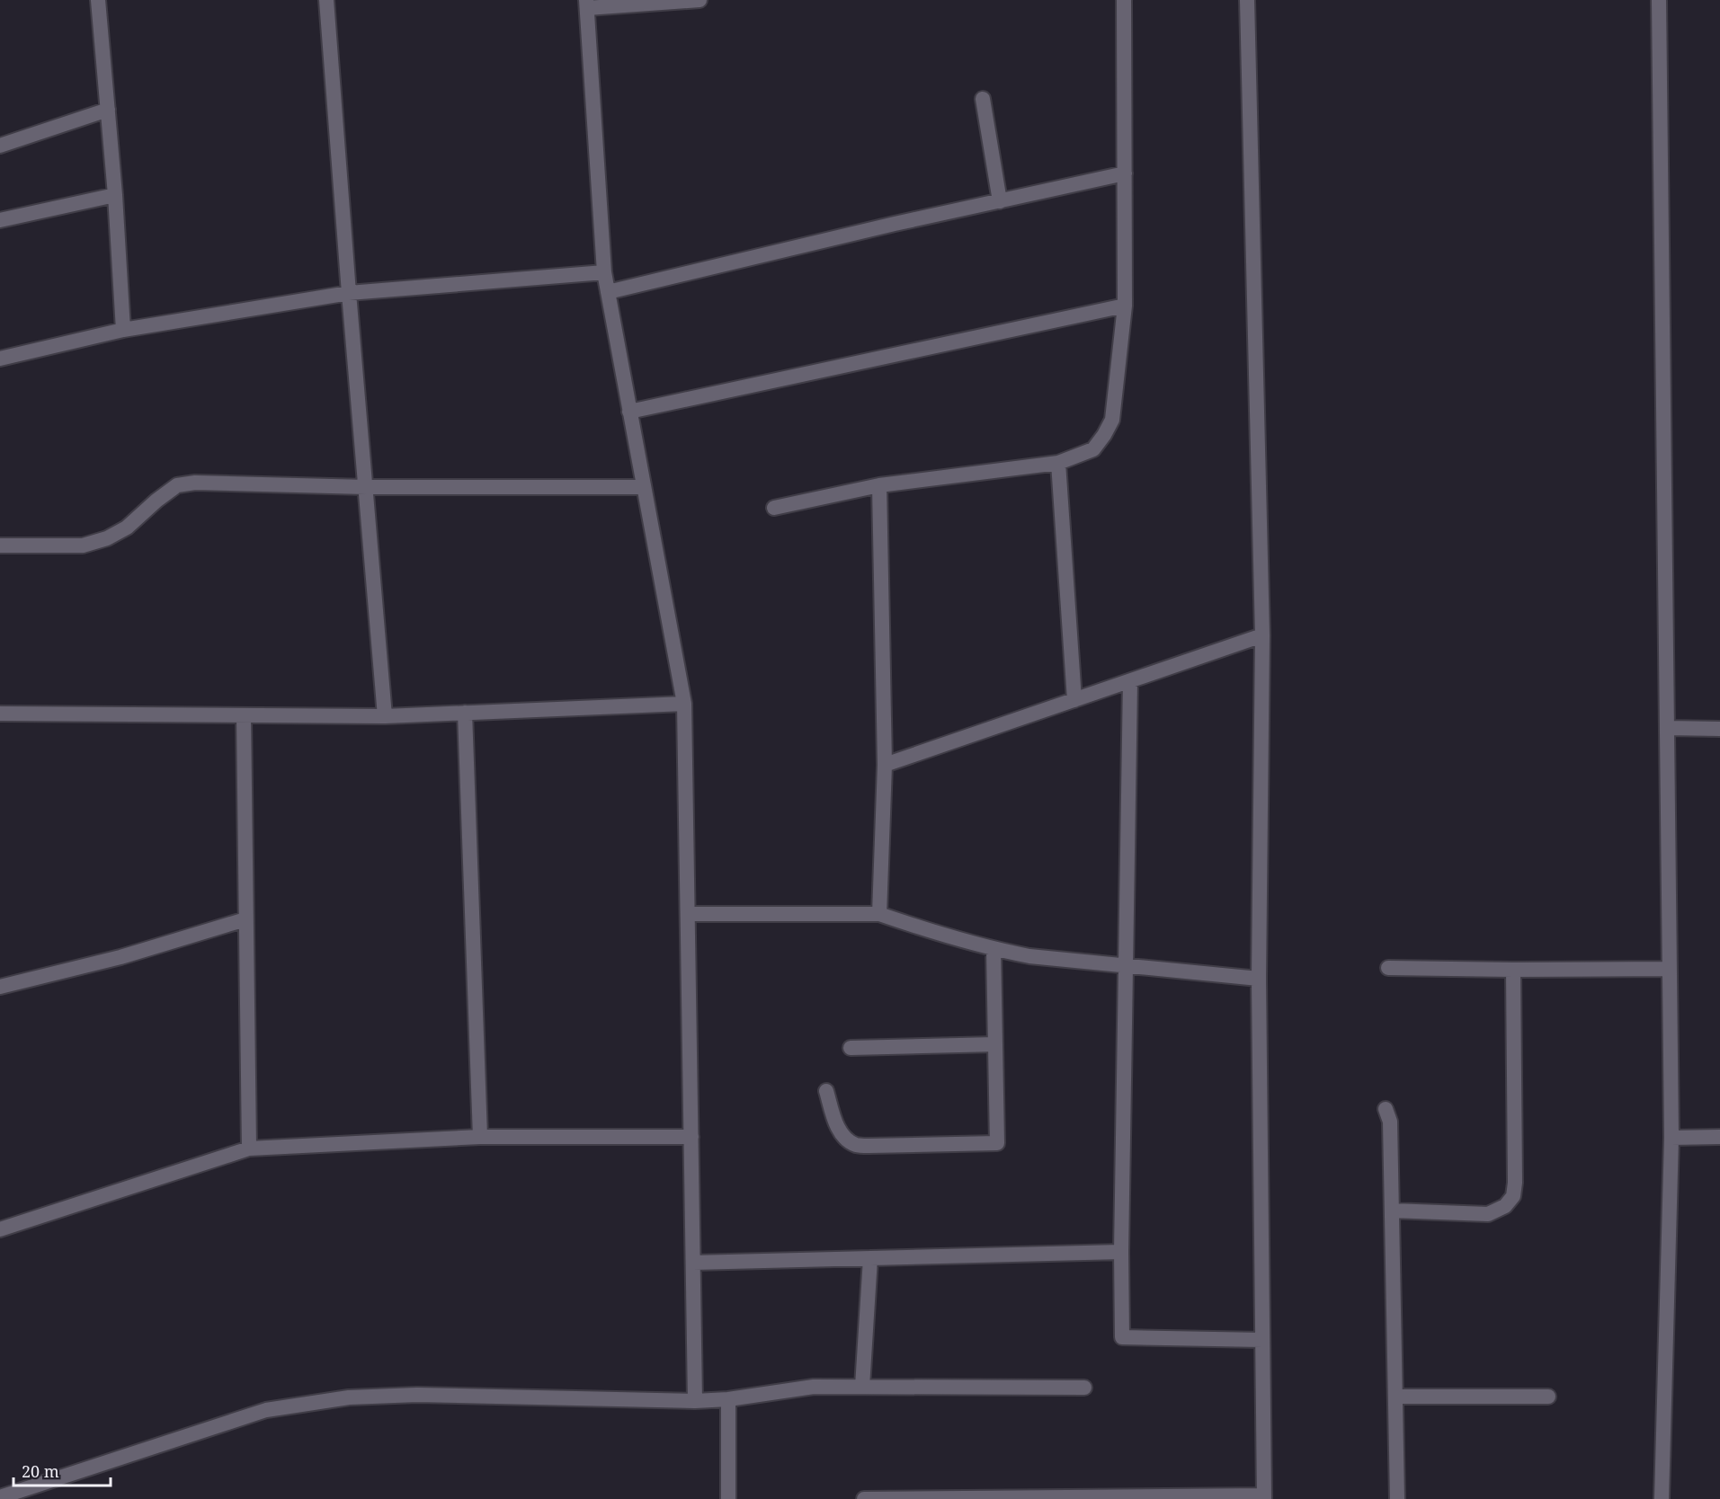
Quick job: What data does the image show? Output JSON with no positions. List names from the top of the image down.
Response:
{
  "scale_bar": "20 m"
}
